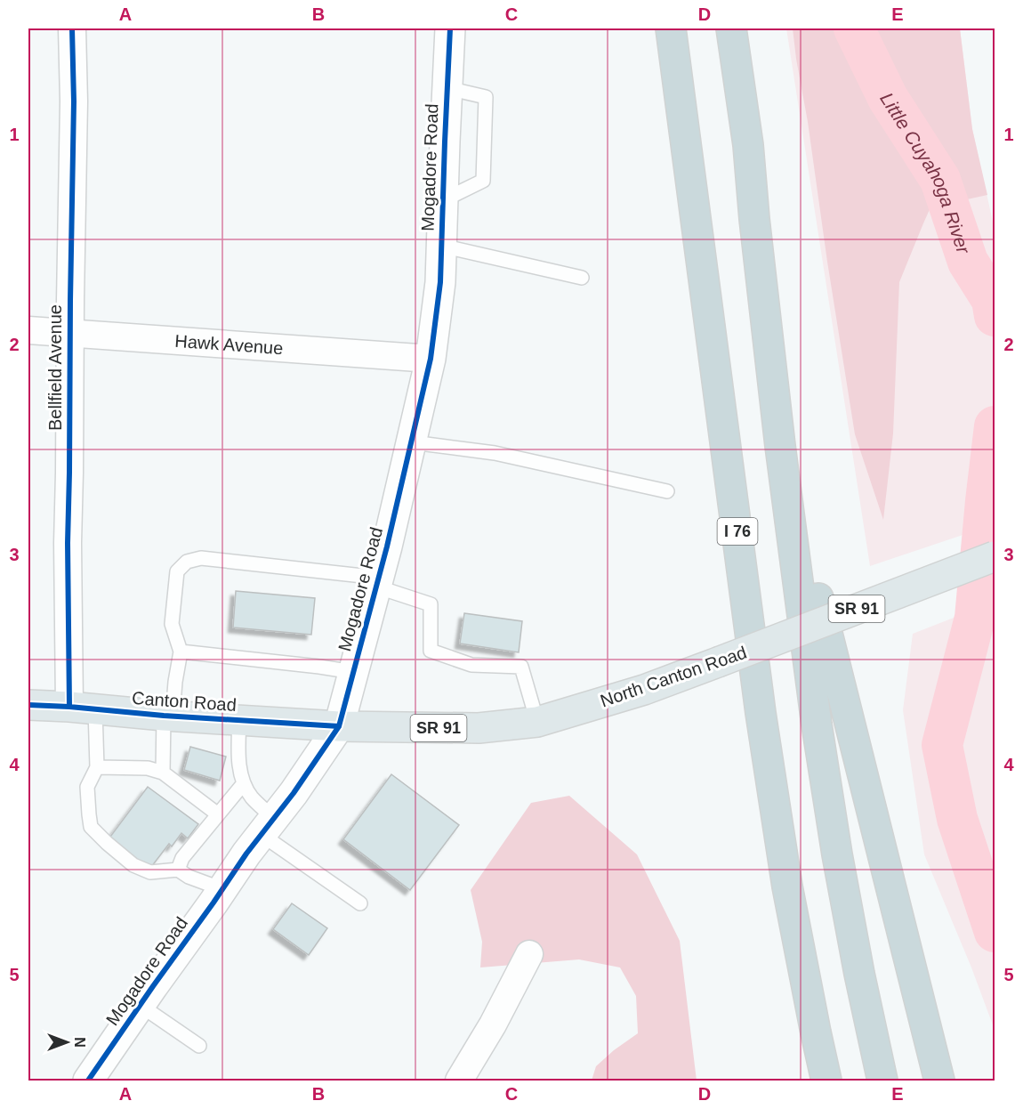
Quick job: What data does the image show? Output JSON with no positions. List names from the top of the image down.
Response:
{
  "streets": {
    "highway": ["I 76"],
    "main road": ["SR 91", "North Canton Road", "Canton Road"],
    "street": ["Mogadore Road", "Hawk Avenue", "Bellfield Avenue"]
  },
  "crossings": [
    ["Mogadore Road", "Hawk Avenue"],
    ["Mogadore Road", "North Canton Road"],
    ["Mogadore Road", "Canton Road"],
    ["Hawk Avenue", "Bellfield Avenue"],
    ["Bellfield Avenue", "Canton Road"],
    ["North Canton Road", "Canton Road"]
  ],
  "water": ["Little Cuyahoga River"],
  "north": "right",
  "grid": {
    "columns": [
      "A",
      "B",
      "C",
      "D",
      "E"
    ],
    "rows": [
      "1",
      "2",
      "3",
      "4",
      "5"
    ]
  }
}
